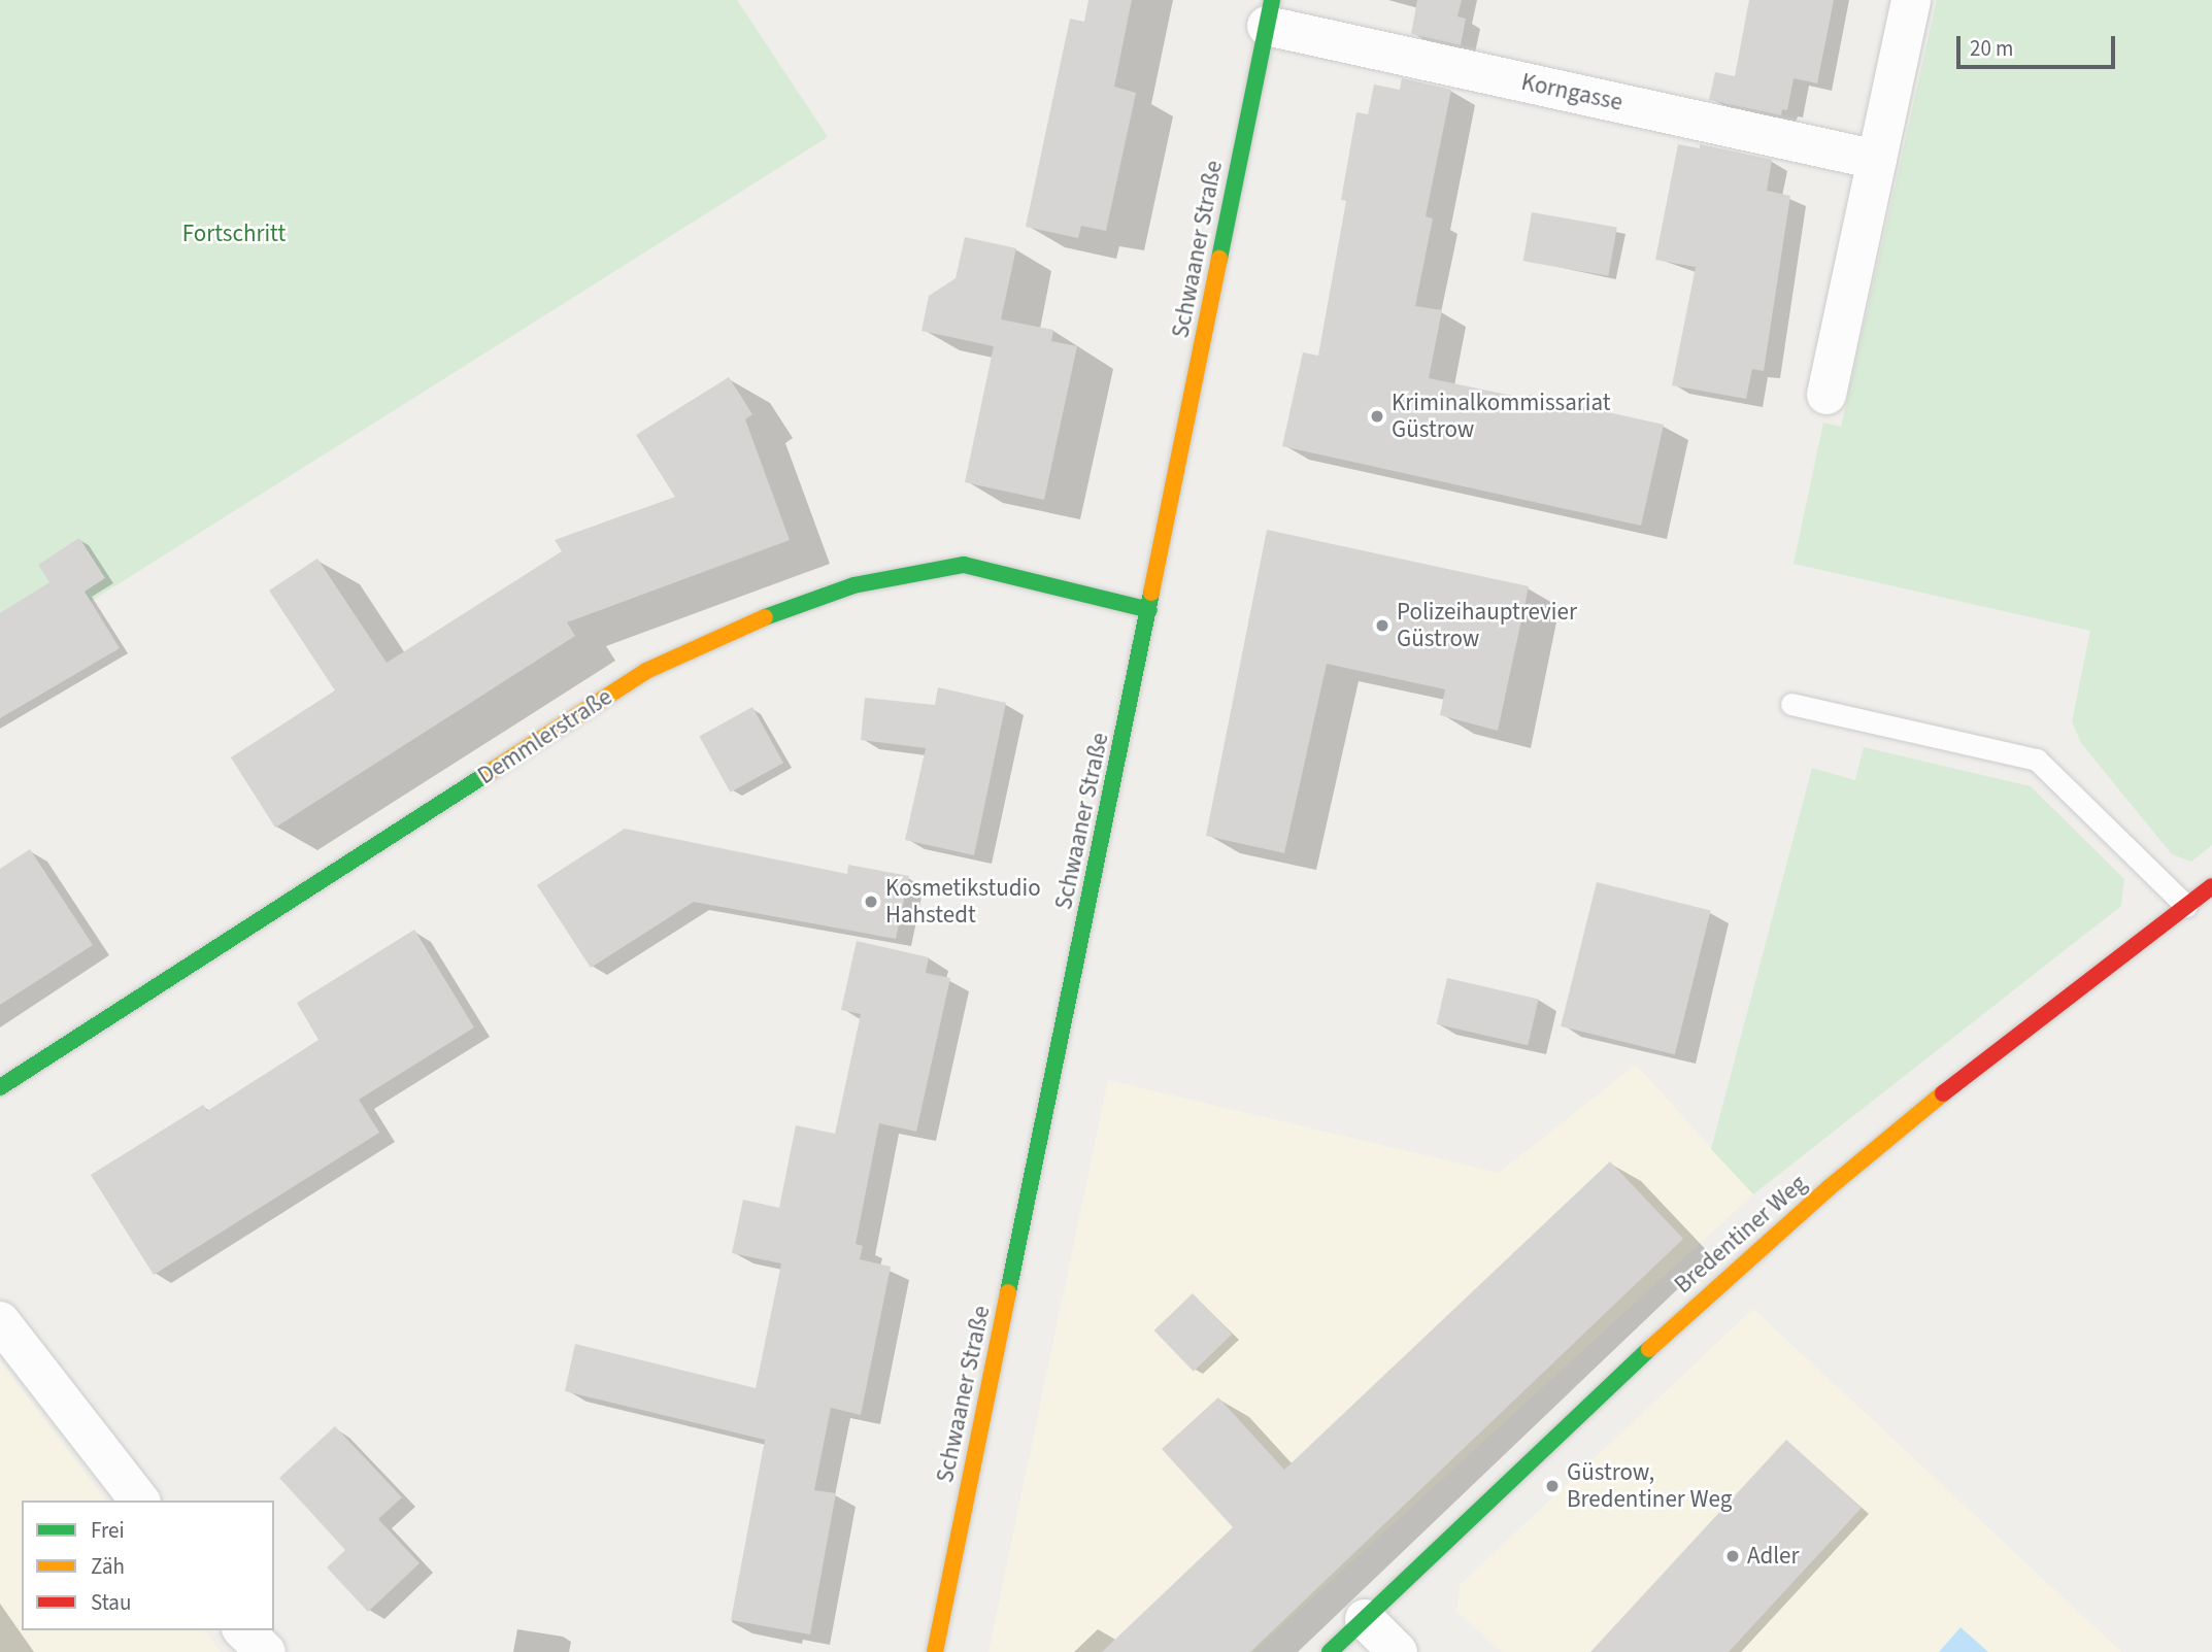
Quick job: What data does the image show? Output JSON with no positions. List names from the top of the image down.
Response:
{
  "streets": {
    "street": [
      "Korngasse",
      "Schwaaner Straße",
      "Demmlerstraße",
      "Bredentiner Weg"
    ]
  },
  "crossings": [
    ["Korngasse", "Schwaaner Straße"],
    ["Schwaaner Straße", "Demmlerstraße"]
  ],
  "parks": ["Fortschritt"],
  "places": [
    "Kriminalkommissariat Güstrow",
    "Polizeihauptrevier Güstrow",
    "Kosmetikstudio Hahstedt",
    "Güstrow, Bredentiner Weg",
    "Adler"
  ],
  "legend": ["Frei", "Zäh", "Stau"],
  "scale_bar": "20 m"
}
